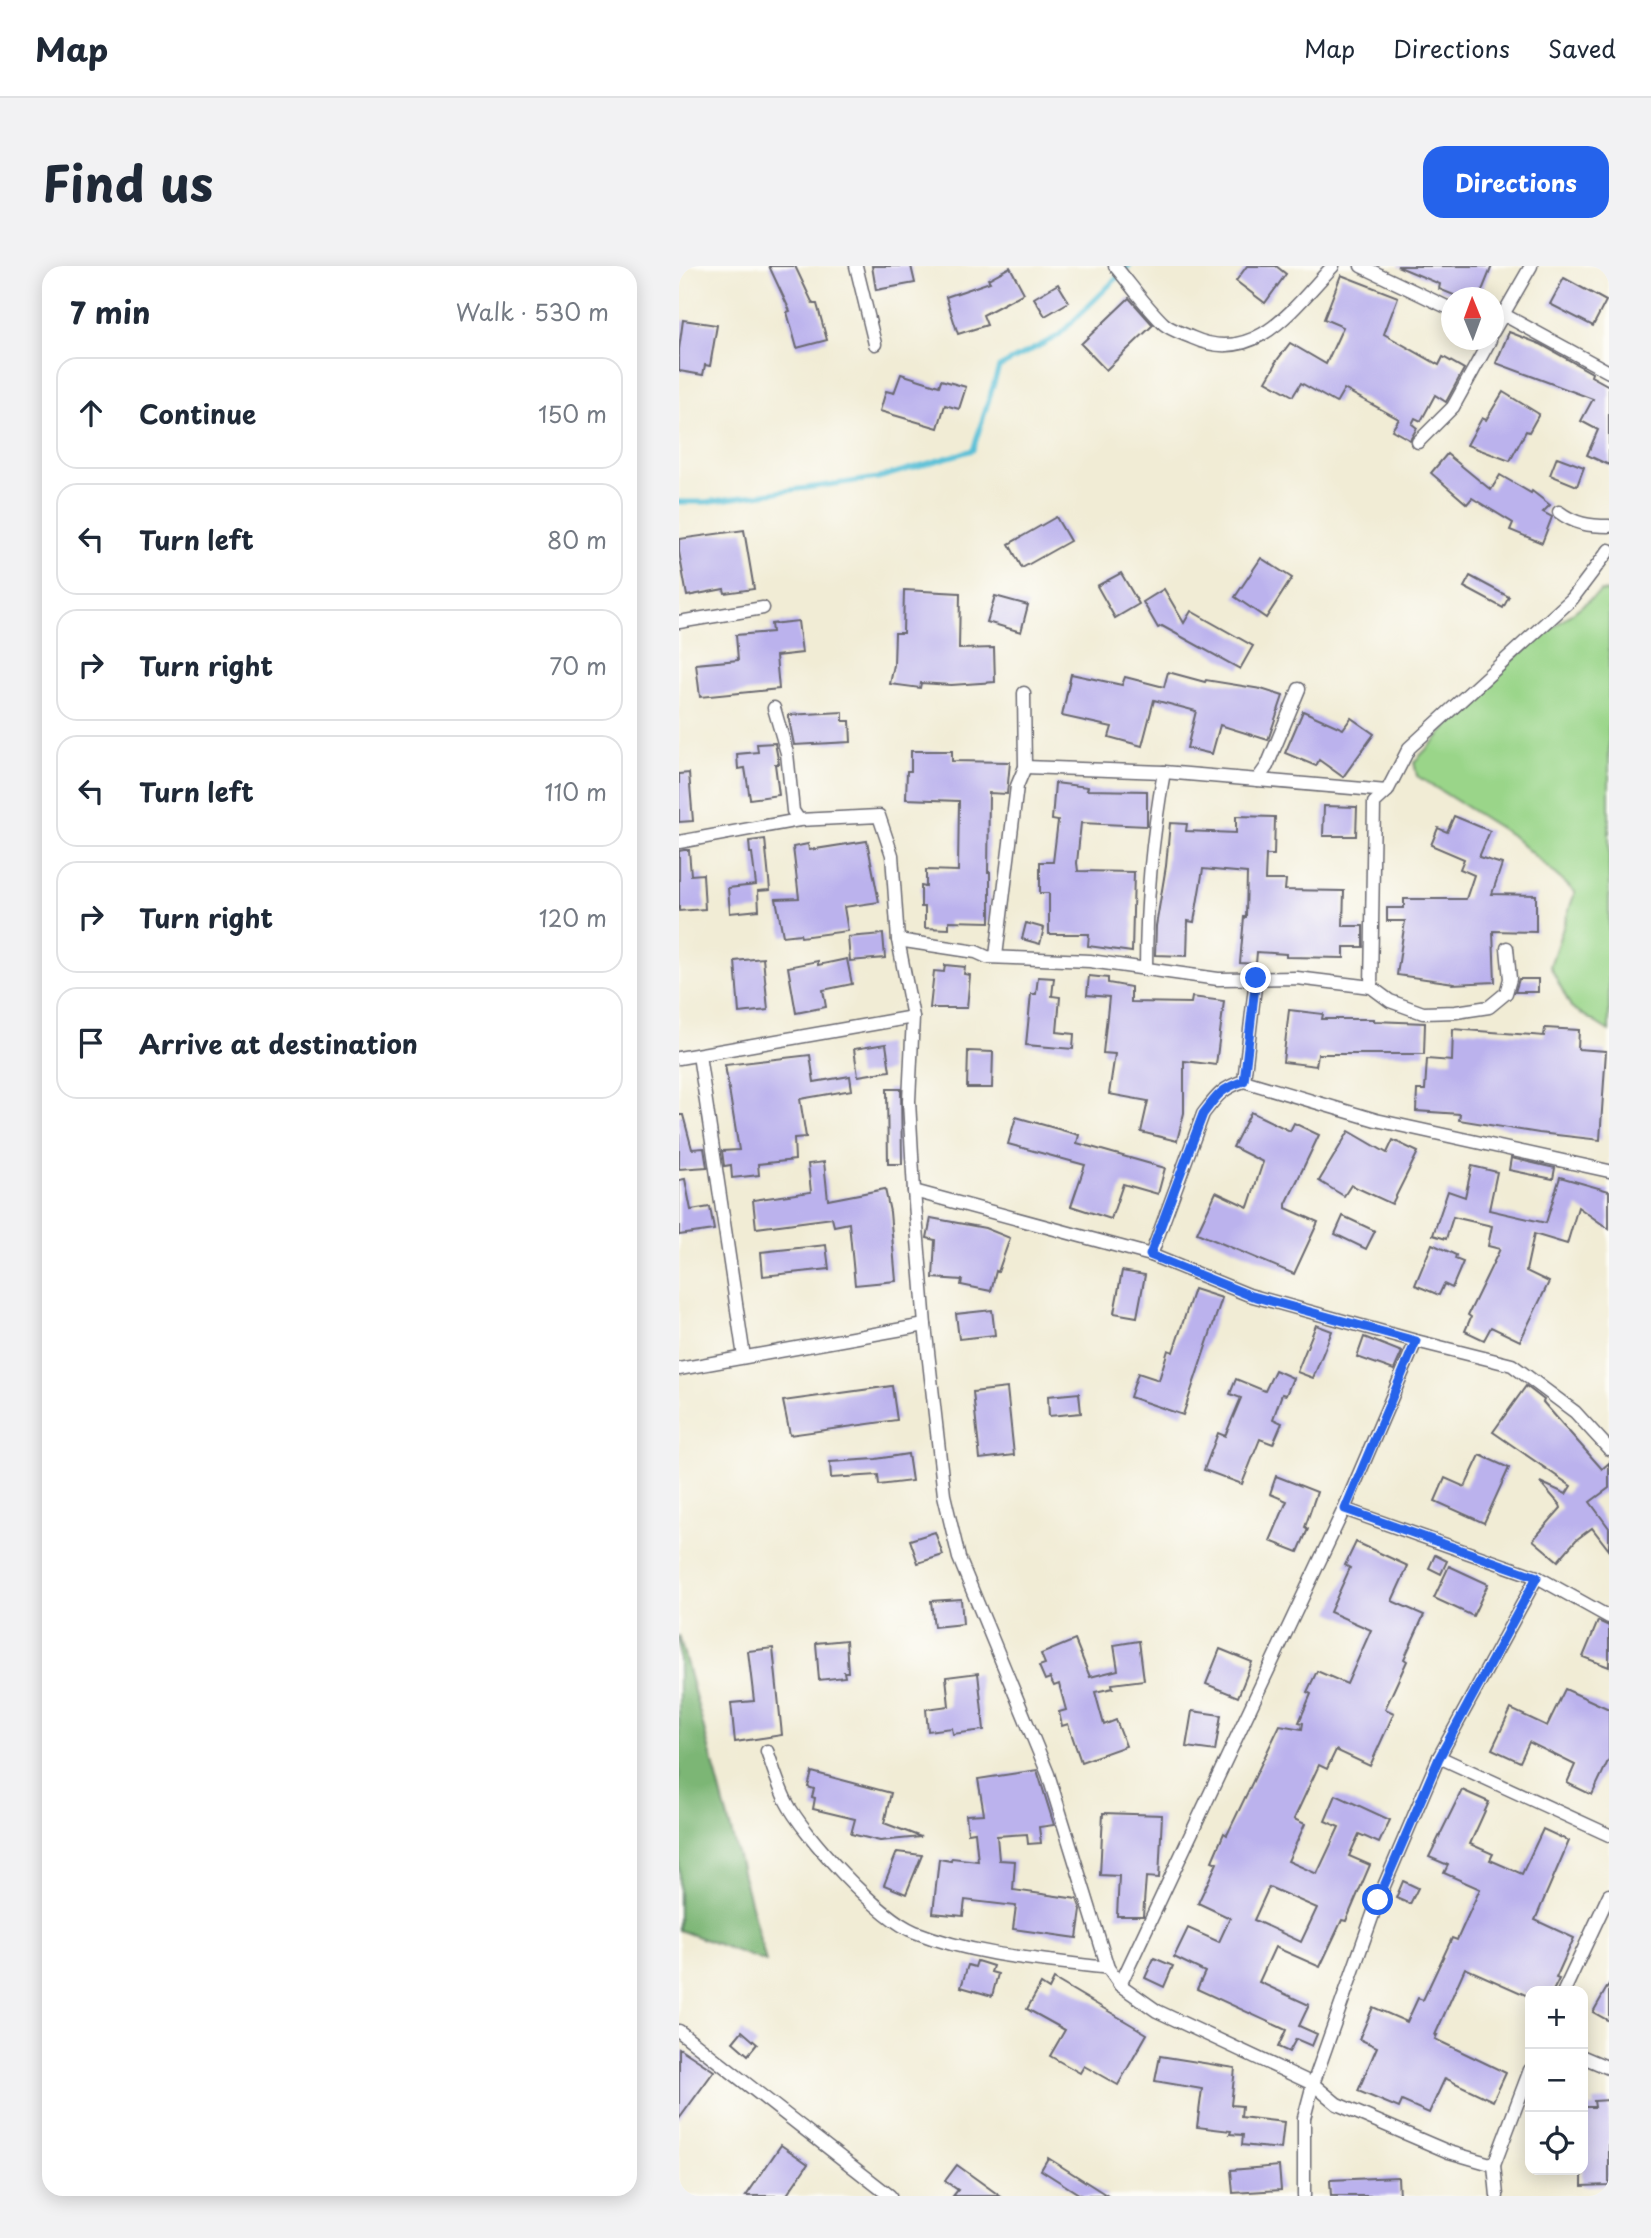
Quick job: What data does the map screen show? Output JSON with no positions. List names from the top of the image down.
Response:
{
  "north": "top",
  "page": {
    "header": "Map",
    "nav": ["Map", "Directions", "Saved"],
    "title": "Find us",
    "buttons": "Directions",
    "heading": ["7 min", "Walk · 530 m"],
    "list": [
      ["Continue", "150 m"],
      ["Turn left", "80 m"],
      ["Turn right", "70 m"],
      ["Turn left", "110 m"],
      ["Turn right", "120 m"],
      "Arrive at destination"
    ],
    "map_buttons": ["+", "−"]
  }
}
